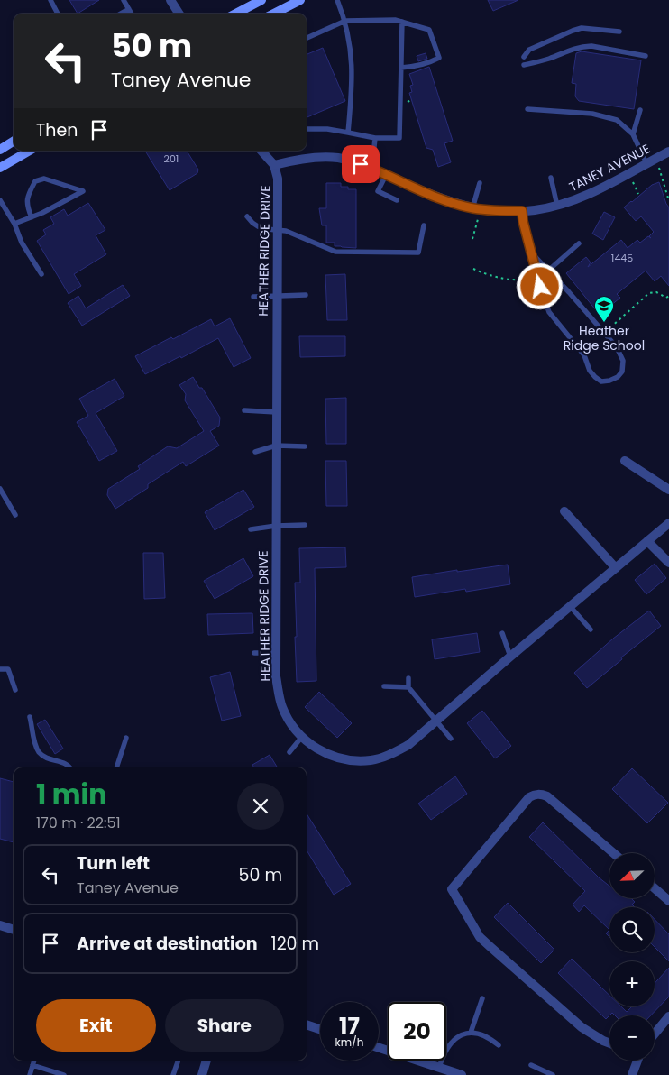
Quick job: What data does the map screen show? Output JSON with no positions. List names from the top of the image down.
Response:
{
  "streets": {
    "street": ["TANEY AVENUE", "HEATHER RIDGE DRIVE"]
  },
  "crossings": [
    ["TANEY AVENUE", "HEATHER RIDGE DRIVE"]
  ],
  "places": {
    "school or university": ["Heather Ridge School"]
  },
  "house_numbers": ["201", "1445"],
  "north": "bottom left",
  "page": {
    "turn": ["50 m", "Taney Avenue"],
    "then": "Then",
    "heading": ["1 min", "170 m · 22:51"],
    "list": [
      {
        "name": "Turn left",
        "note": "Taney Avenue",
        "value": "50 m"
      },
      {
        "name": "Arrive at destination",
        "value": "120 m"
      }
    ],
    "map_buttons": ["+", "−"],
    "buttons": ["Exit", "Share"],
    "speed": "17 km/h",
    "limit": "20"
  }
}
